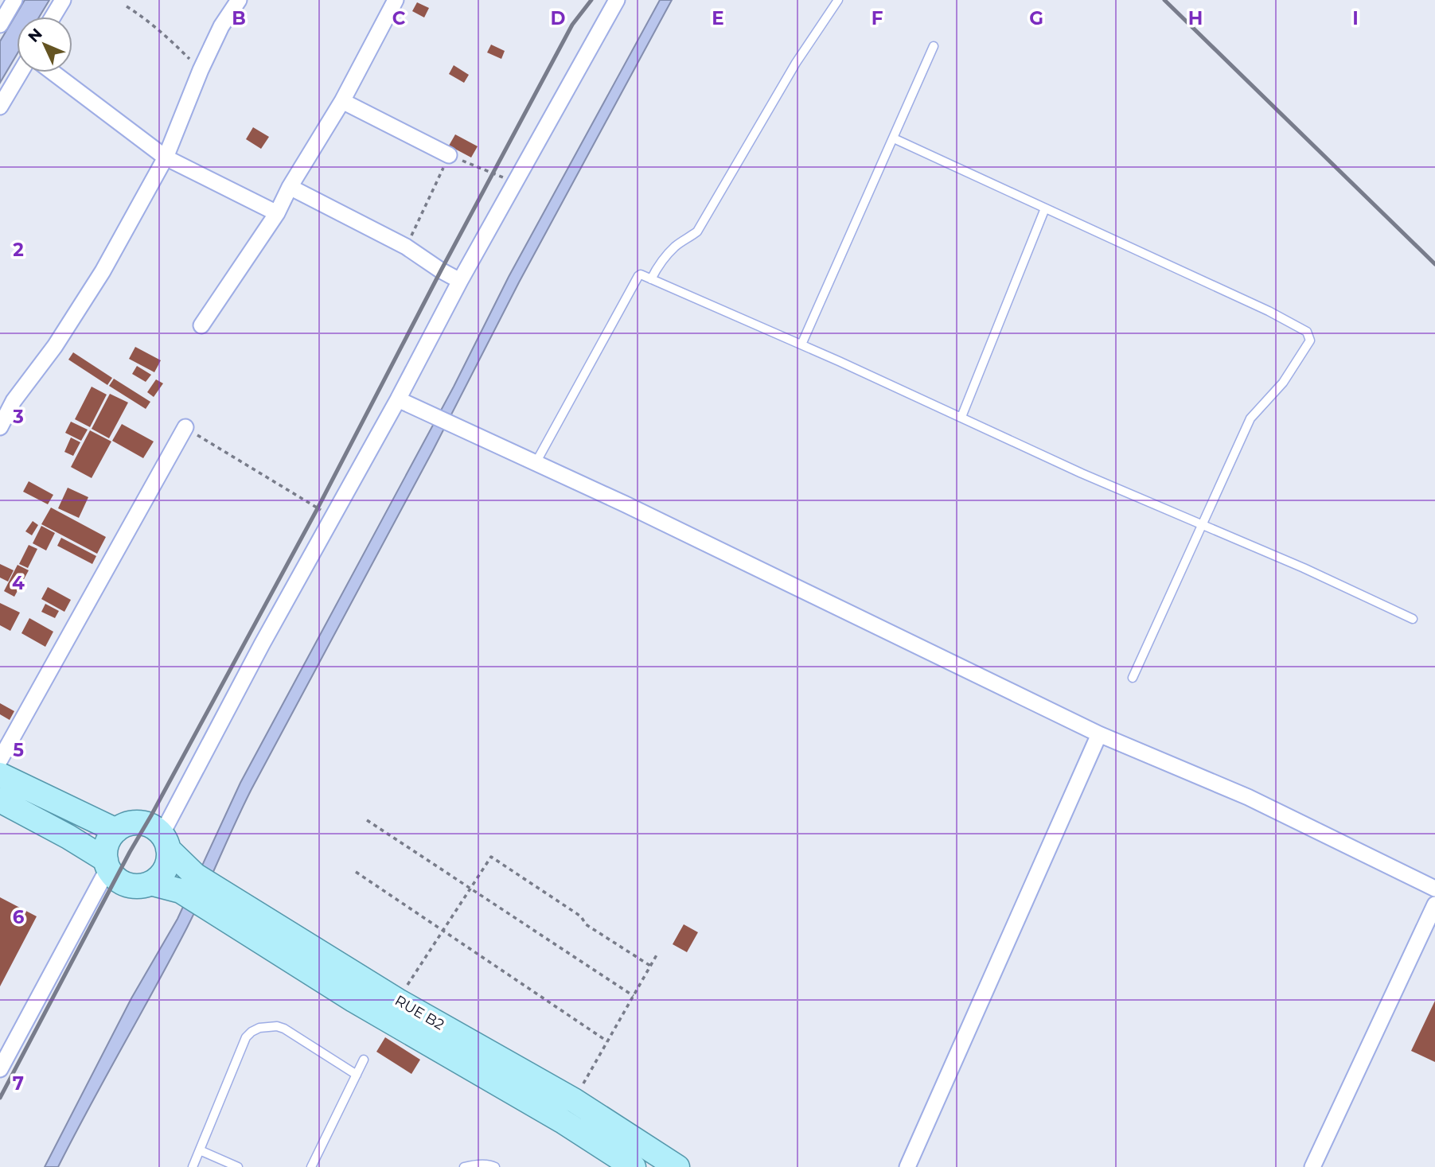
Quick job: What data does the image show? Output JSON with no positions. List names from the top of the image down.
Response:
{
  "streets": {
    "main road": ["RUE B2"]
  },
  "north": "top left",
  "grid": {
    "columns": [
      "B",
      "C",
      "D",
      "E",
      "F",
      "G",
      "H",
      "I"
    ],
    "rows": [
      "2",
      "3",
      "4",
      "5",
      "6",
      "7"
    ]
  }
}
